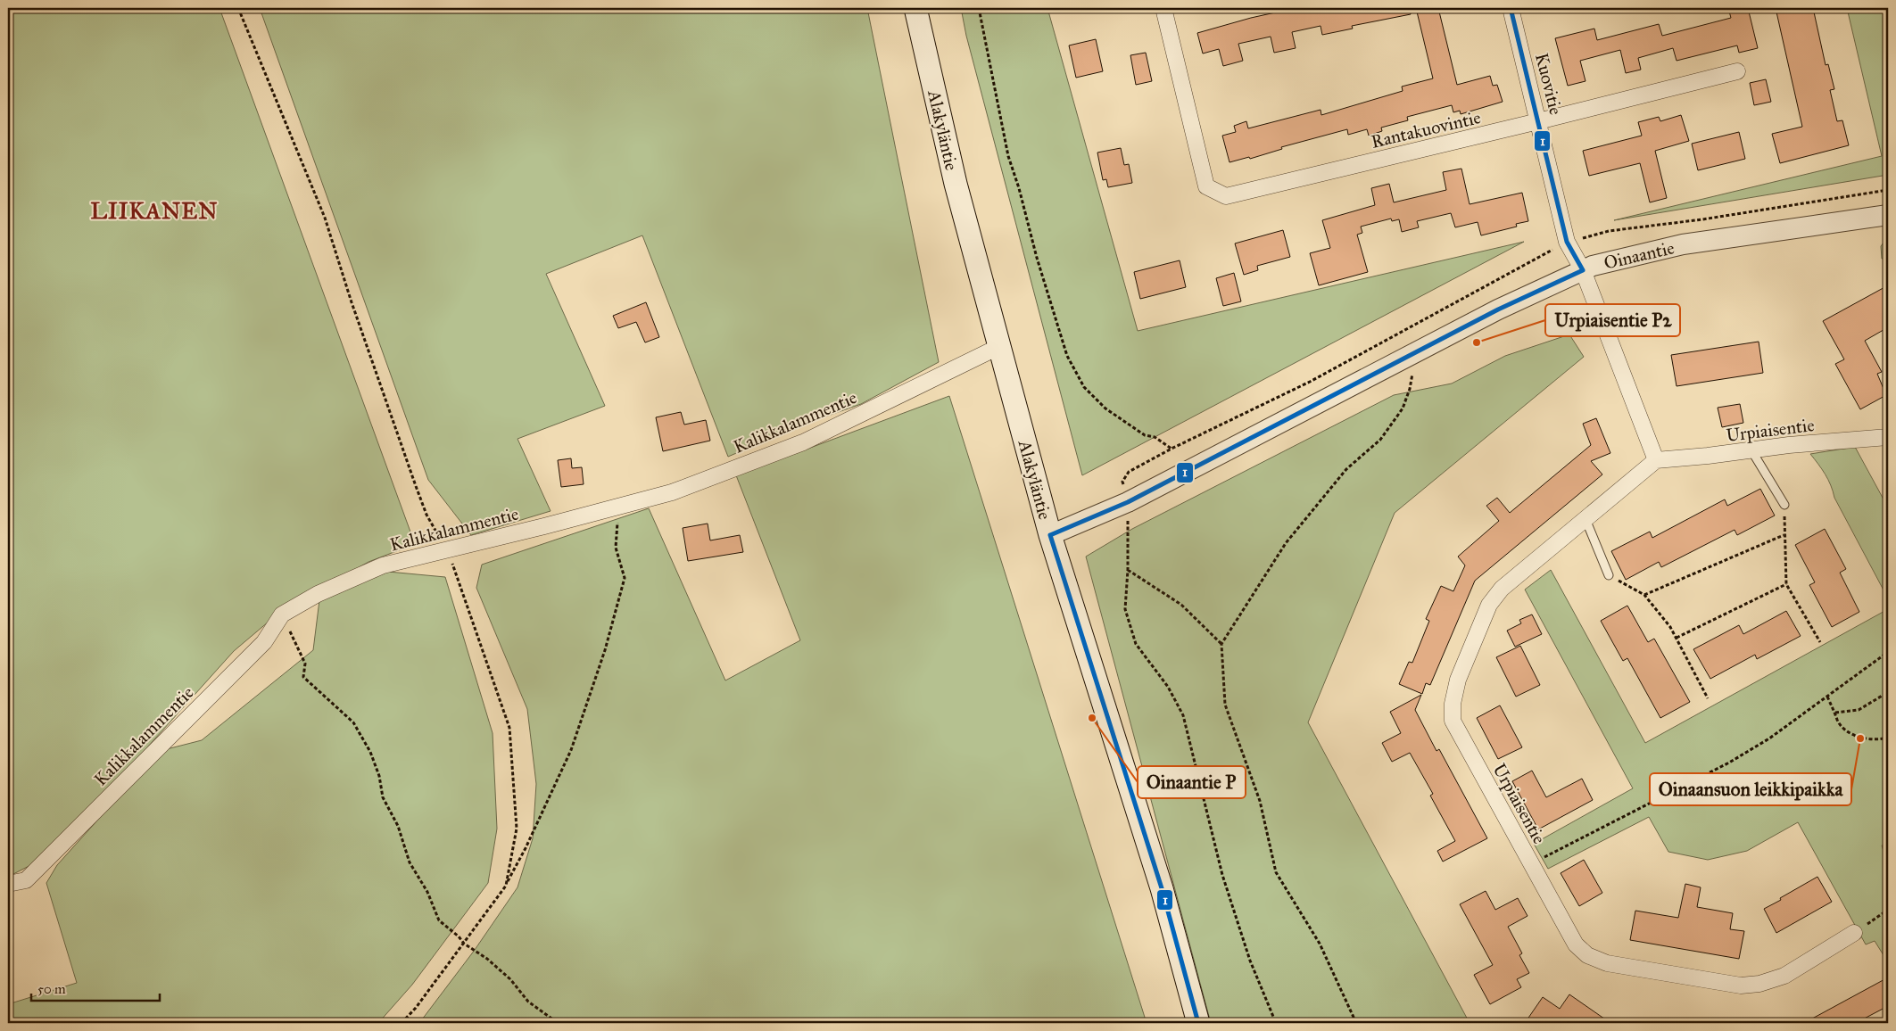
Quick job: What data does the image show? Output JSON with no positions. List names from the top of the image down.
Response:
{
  "streets": {
    "main road": ["Alakyläntie"],
    "street": [
      "Kuovitie",
      "Rantakuovintie",
      "Oinaantie",
      "Kalikkalammentie",
      "Urpiaisentie"
    ]
  },
  "crossings": [
    ["Kuovitie", "Rantakuovintie"],
    ["Kuovitie", "Oinaantie"],
    ["Alakyläntie", "Oinaantie"],
    ["Alakyläntie", "Kalikkalammentie"]
  ],
  "districts": ["LIIKANEN"],
  "places": ["Urpiaisentie P2", "Oinaantie P", "Oinaansuon leikkipaikka"],
  "lines": ["transit line 1"],
  "scale_bar": "50 m"
}
